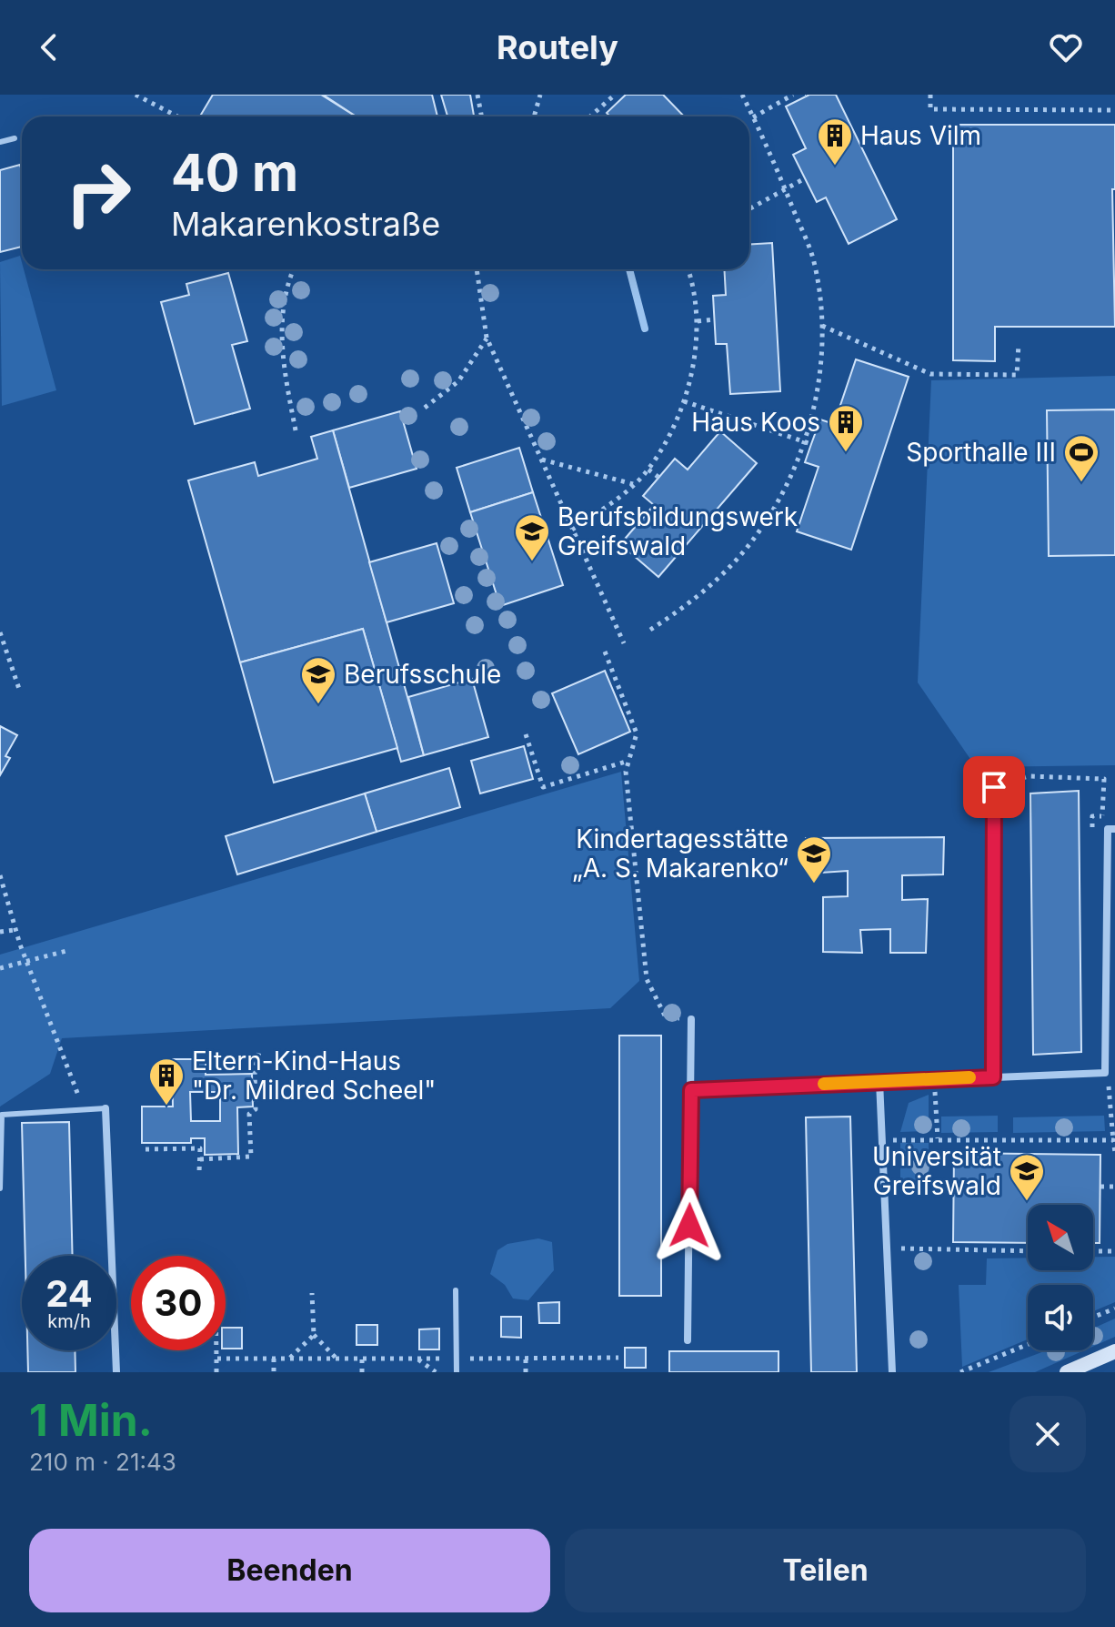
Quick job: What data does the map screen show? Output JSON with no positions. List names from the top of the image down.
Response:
{
  "places": {
    "building": ["Haus Vilm", "Haus Koos", "Eltern-Kind-Haus \"Dr. Mildred Scheel\""],
    "sports": ["Sporthalle III"],
    "school or university": [
      "Berufsbildungswerk Greifswald",
      "Berufsschule",
      "Kindertagesstätte „A. S. Makarenko“",
      "Universität Greifswald"
    ]
  },
  "north": "top left",
  "page": {
    "header": "Routely",
    "turn": ["40 m", "Makarenkostraße"],
    "speed": "24 km/h",
    "limit": "30",
    "heading": ["1 Min.", "210 m · 21:43"],
    "buttons": ["Beenden", "Teilen"]
  }
}
